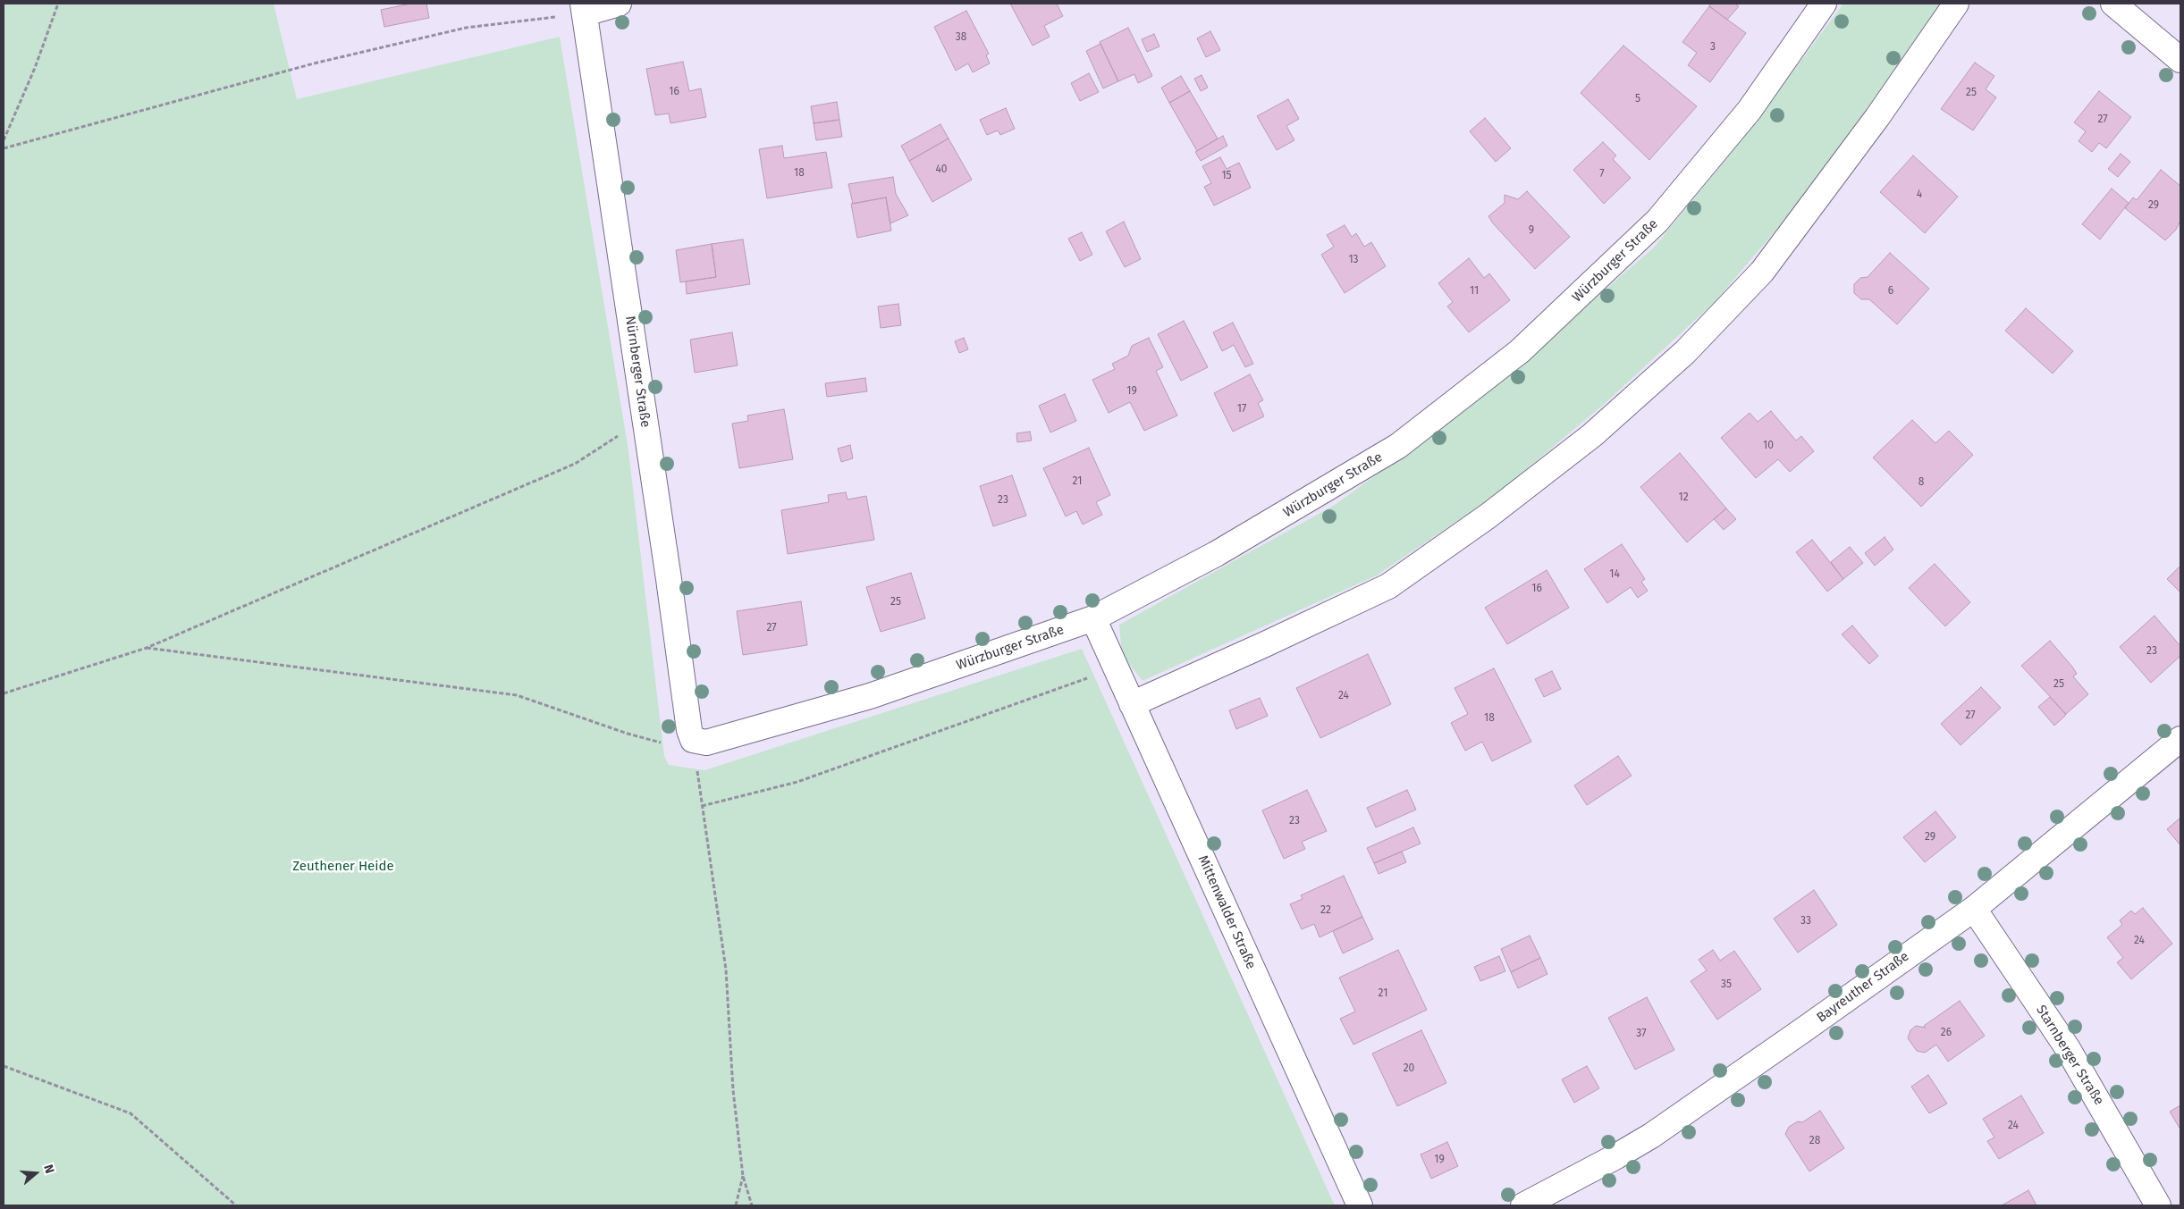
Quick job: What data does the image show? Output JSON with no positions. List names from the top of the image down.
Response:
{
  "streets": {
    "street": [
      "Würzburger Straße",
      "Nürnberger Straße",
      "Mittenwalder Straße",
      "Bayreuther Straße",
      "Starnberger Straße"
    ]
  },
  "crossings": [
    ["Würzburger Straße", "Nürnberger Straße"],
    ["Würzburger Straße", "Mittenwalder Straße"],
    ["Bayreuther Straße", "Starnberger Straße"]
  ],
  "parks": ["Zeuthener Heide"],
  "house_numbers": [
    "38",
    "3",
    "16",
    "25",
    "5",
    "27",
    "40",
    "18",
    "7",
    "15",
    "4",
    "29",
    "9",
    "13",
    "11",
    "6",
    "19",
    "17",
    "10",
    "21",
    "8",
    "12",
    "23",
    "14",
    "16",
    "25",
    "27",
    "23",
    "25",
    "24",
    "27",
    "18",
    "23",
    "29",
    "22",
    "33",
    "24",
    "35",
    "21",
    "26",
    "37",
    "20",
    "24",
    "28",
    "19"
  ],
  "north": "right"
}
